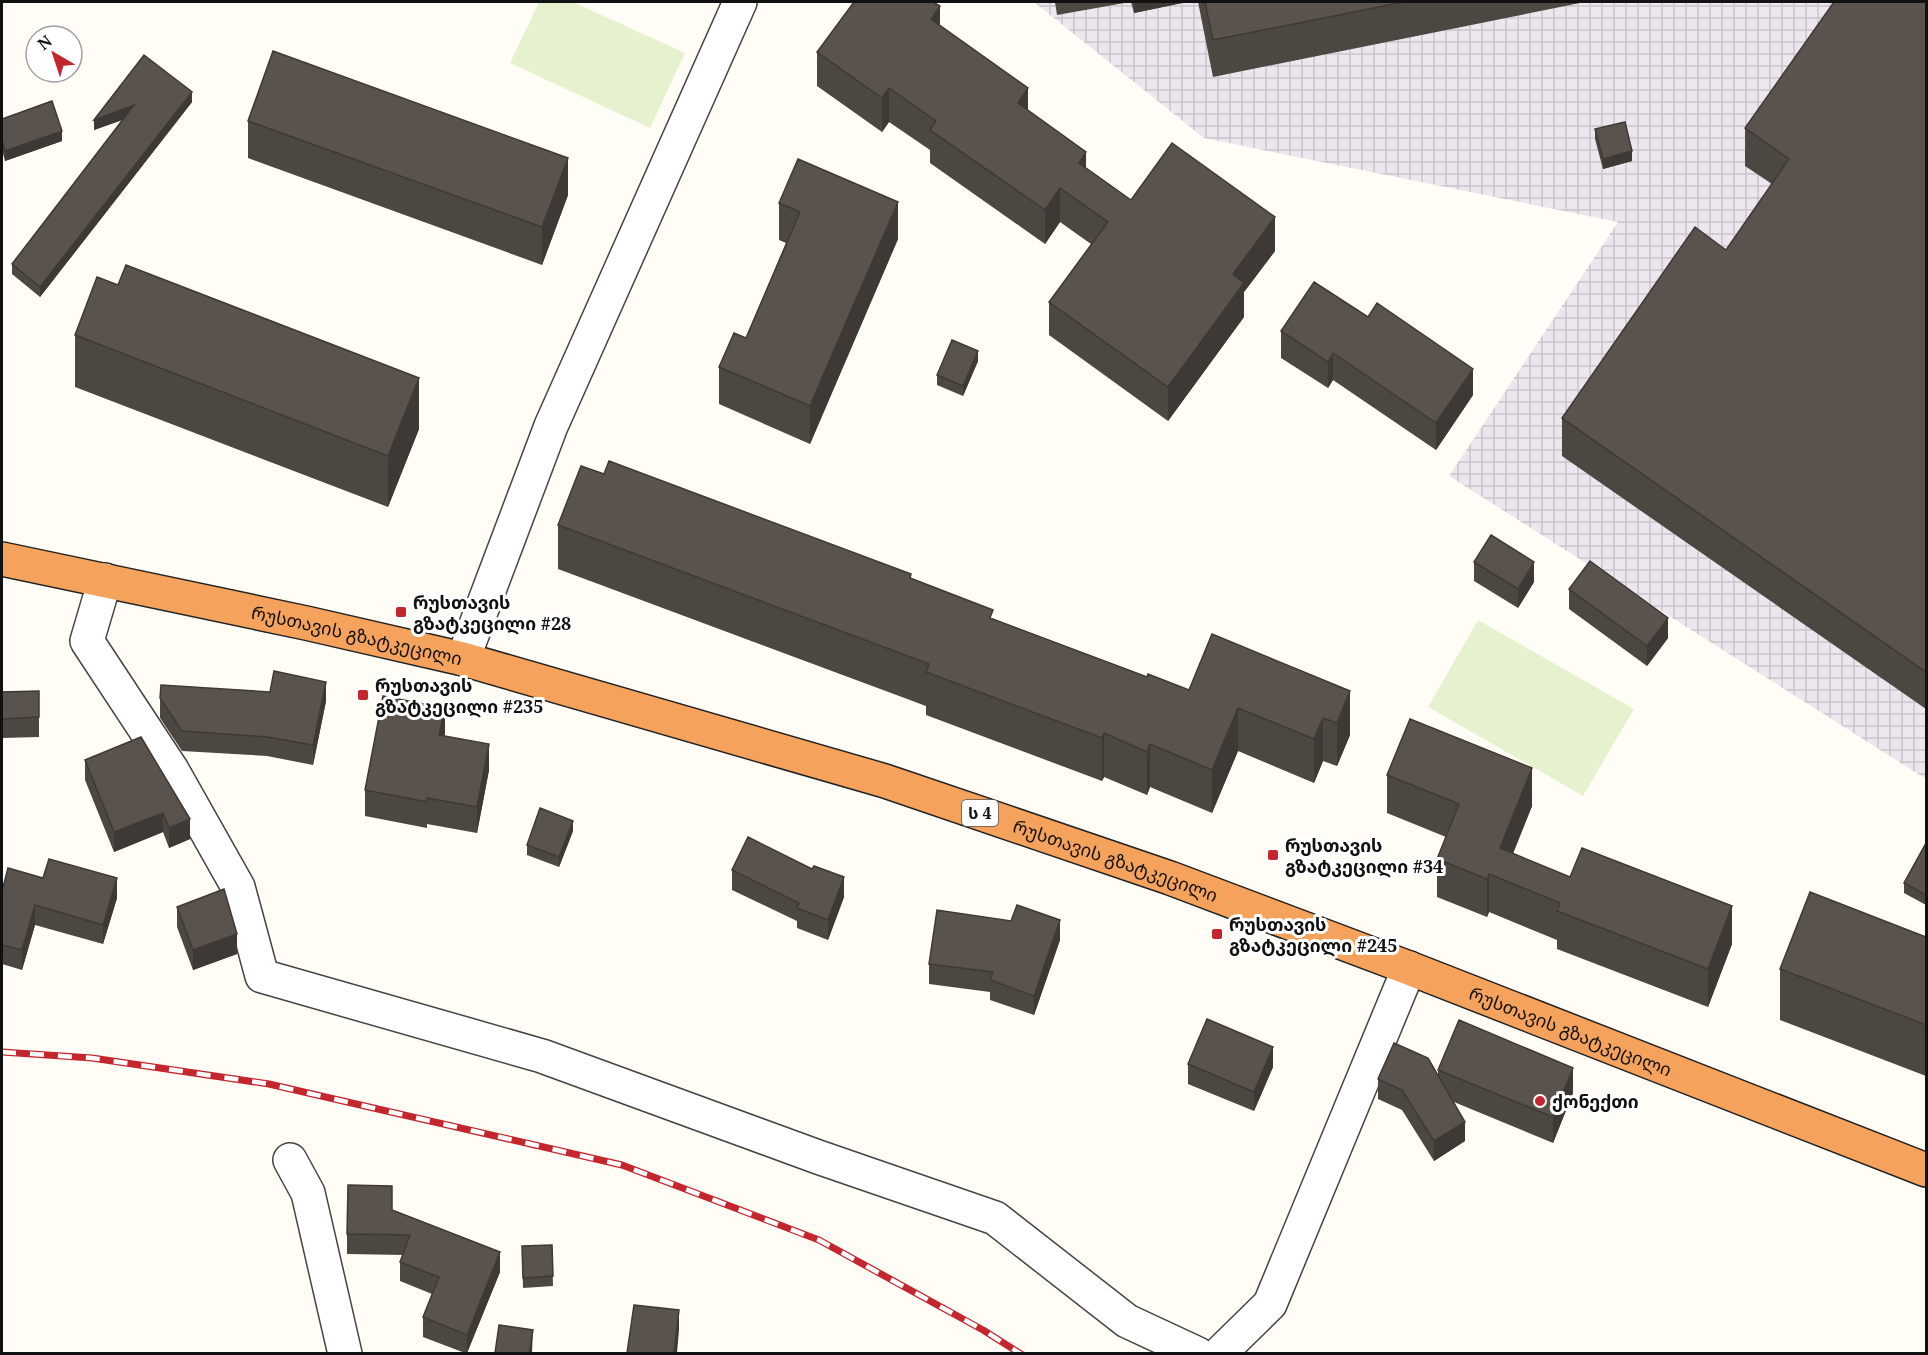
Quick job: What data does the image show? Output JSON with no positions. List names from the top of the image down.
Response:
{
  "streets": {
    "highway": ["რუსთავის გზატკეცილი", "ს 4"]
  },
  "places": {
    "transit": [
      "რუსთავის გზატკეცილი #28",
      "რუსთავის გზატკეცილი #235",
      "რუსთავის გზატკეცილი #34",
      "რუსთავის გზატკეცილი #245"
    ],
    "other": ["ქონექთი"]
  },
  "north": "top left"
}
